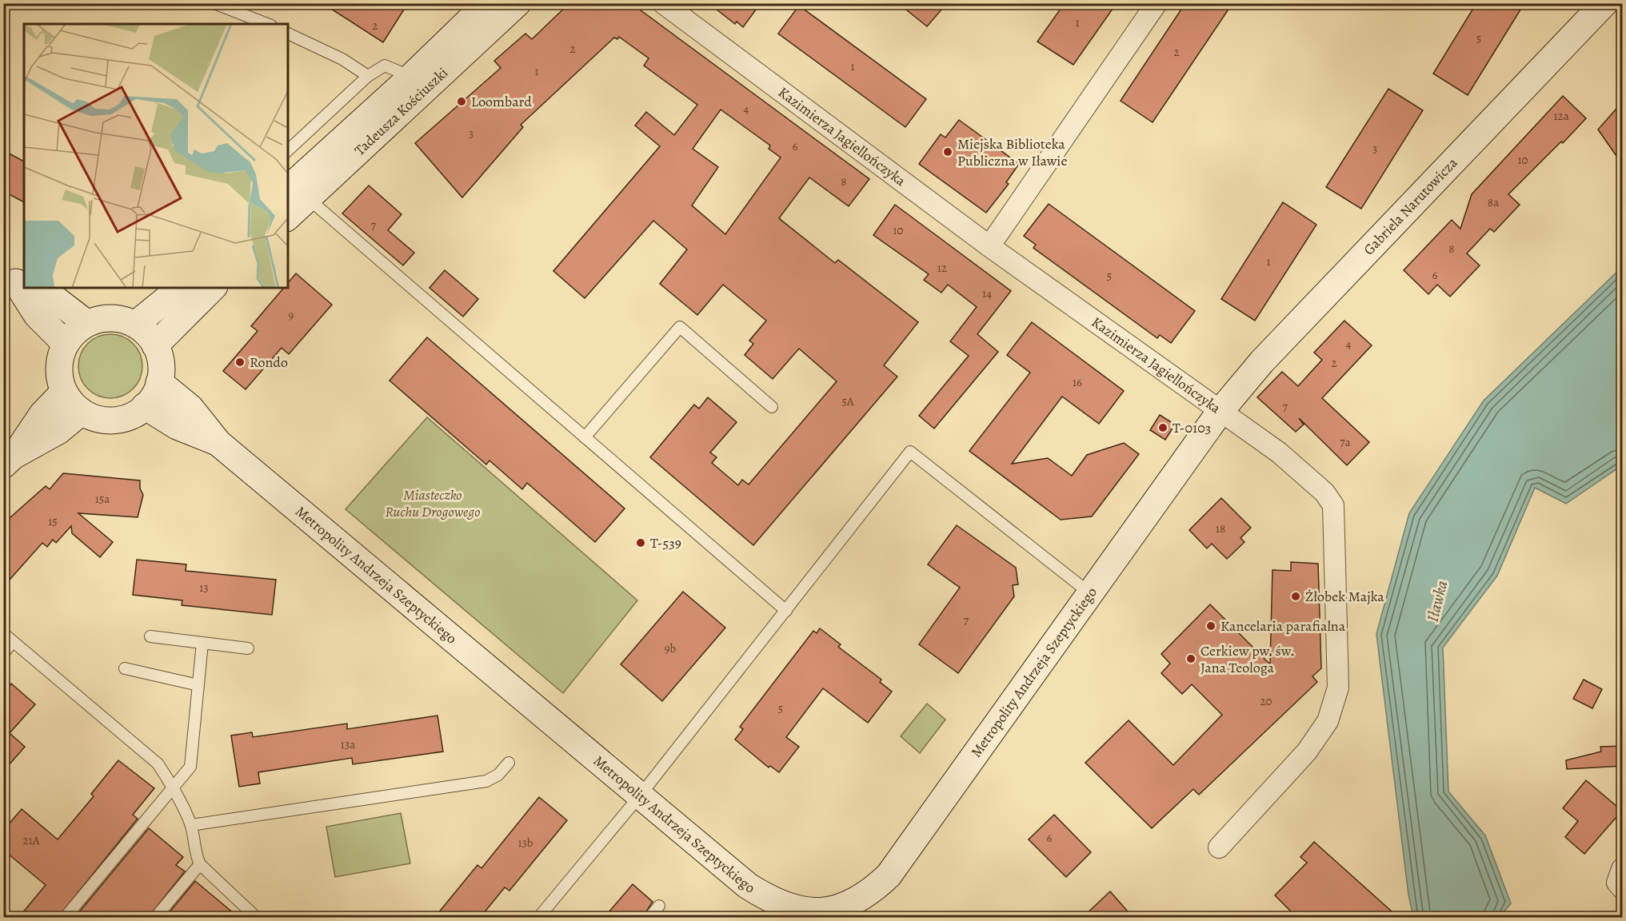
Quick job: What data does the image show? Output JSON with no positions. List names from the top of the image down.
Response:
{
  "streets": {
    "street": [
      "Tadeusza Kościuszki",
      "Kazimierza Jagiellończyka",
      "Gabriela Narutowicza",
      "Metropolity Andrzeja Szeptyckiego"
    ]
  },
  "crossings": [
    ["Kazimierza Jagiellończyka", "Gabriela Narutowicza"],
    ["Kazimierza Jagiellończyka", "Metropolity Andrzeja Szeptyckiego"],
    ["Gabriela Narutowicza", "Metropolity Andrzeja Szeptyckiego"]
  ],
  "water": ["Iławka"],
  "parks": ["Miasteczko Ruchu Drogowego"],
  "places": [
    "Loombard",
    "Miejska Biblioteka Publiczna w Iławie",
    "Rondo",
    "T-0103",
    "T-539",
    "Żłobek Majka",
    "Kancelaria parafialna",
    "Cerkiew pw. św. Jana Teologa"
  ],
  "house_numbers": [
    "1",
    "2",
    "5",
    "2",
    "2",
    "1",
    "1",
    "4",
    "12a",
    "3",
    "6",
    "3",
    "10",
    "8",
    "8a",
    "7",
    "10",
    "8",
    "1",
    "12",
    "6",
    "5",
    "14",
    "9",
    "4",
    "2",
    "16",
    "5A",
    "7",
    "7a",
    "15a",
    "15",
    "18",
    "13",
    "7",
    "9b",
    "20",
    "5",
    "13a",
    "6",
    "21A",
    "13b"
  ]
}
